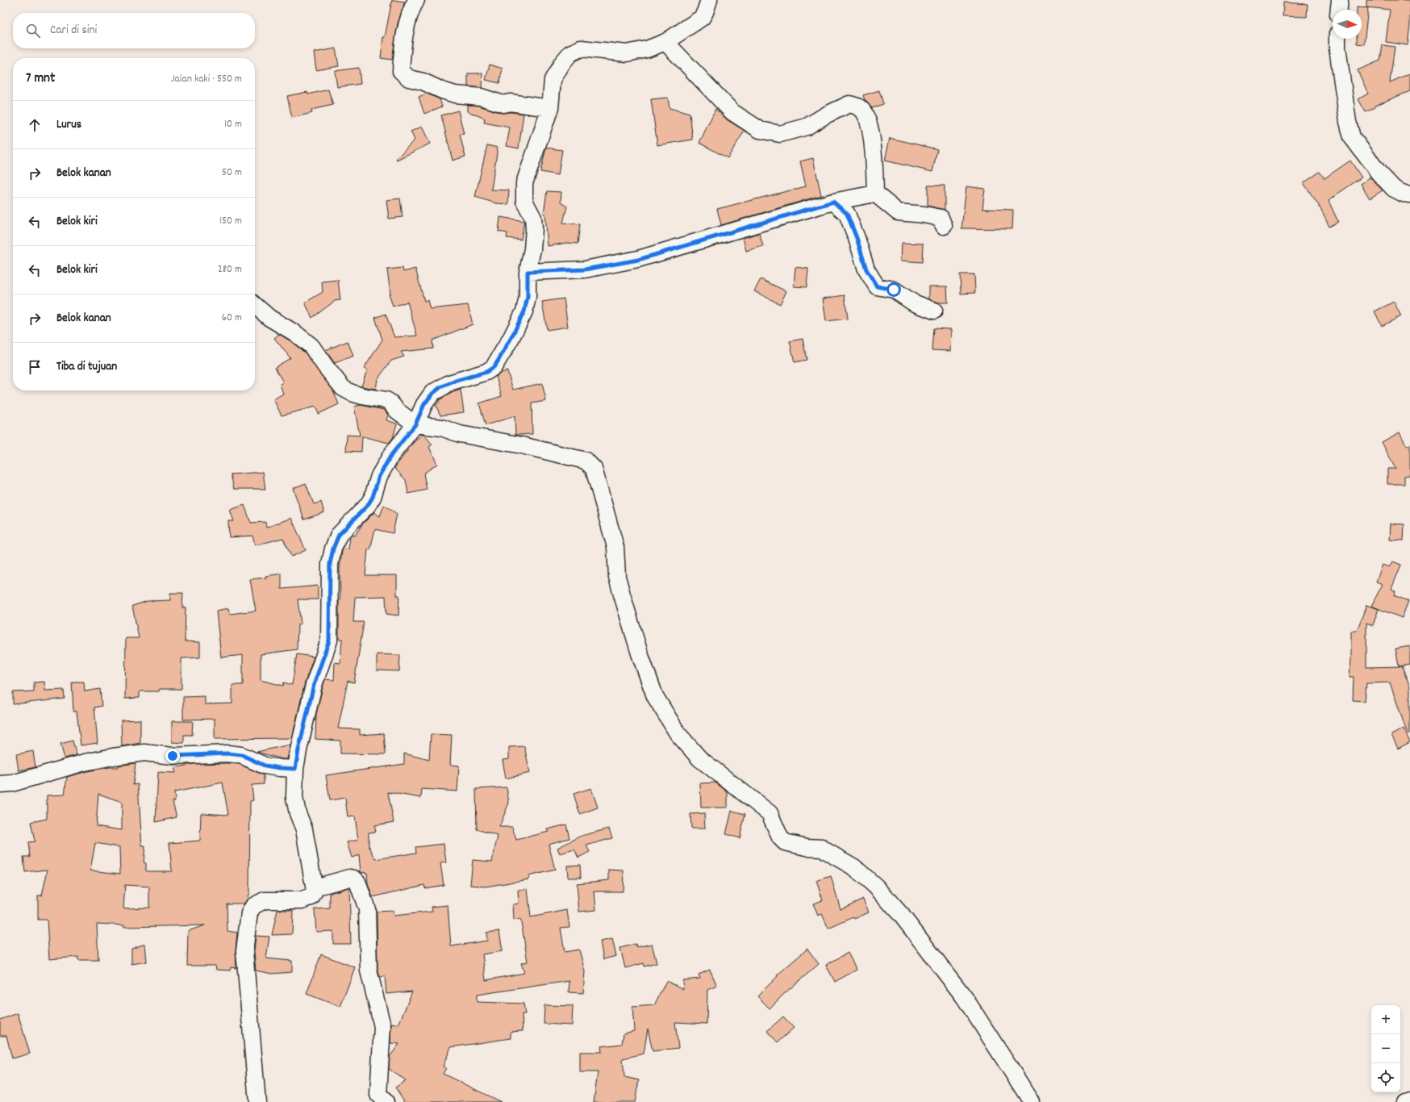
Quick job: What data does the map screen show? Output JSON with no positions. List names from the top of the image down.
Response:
{
  "north": "right",
  "page": {
    "search": "Cari di sini",
    "heading": ["7 mnt", "Jalan kaki · 550 m"],
    "list": [
      ["Lurus", "10 m"],
      ["Belok kanan", "50 m"],
      ["Belok kiri", "150 m"],
      ["Belok kiri", "280 m"],
      ["Belok kanan", "60 m"],
      "Tiba di tujuan"
    ],
    "map_buttons": ["+", "−"]
  }
}
